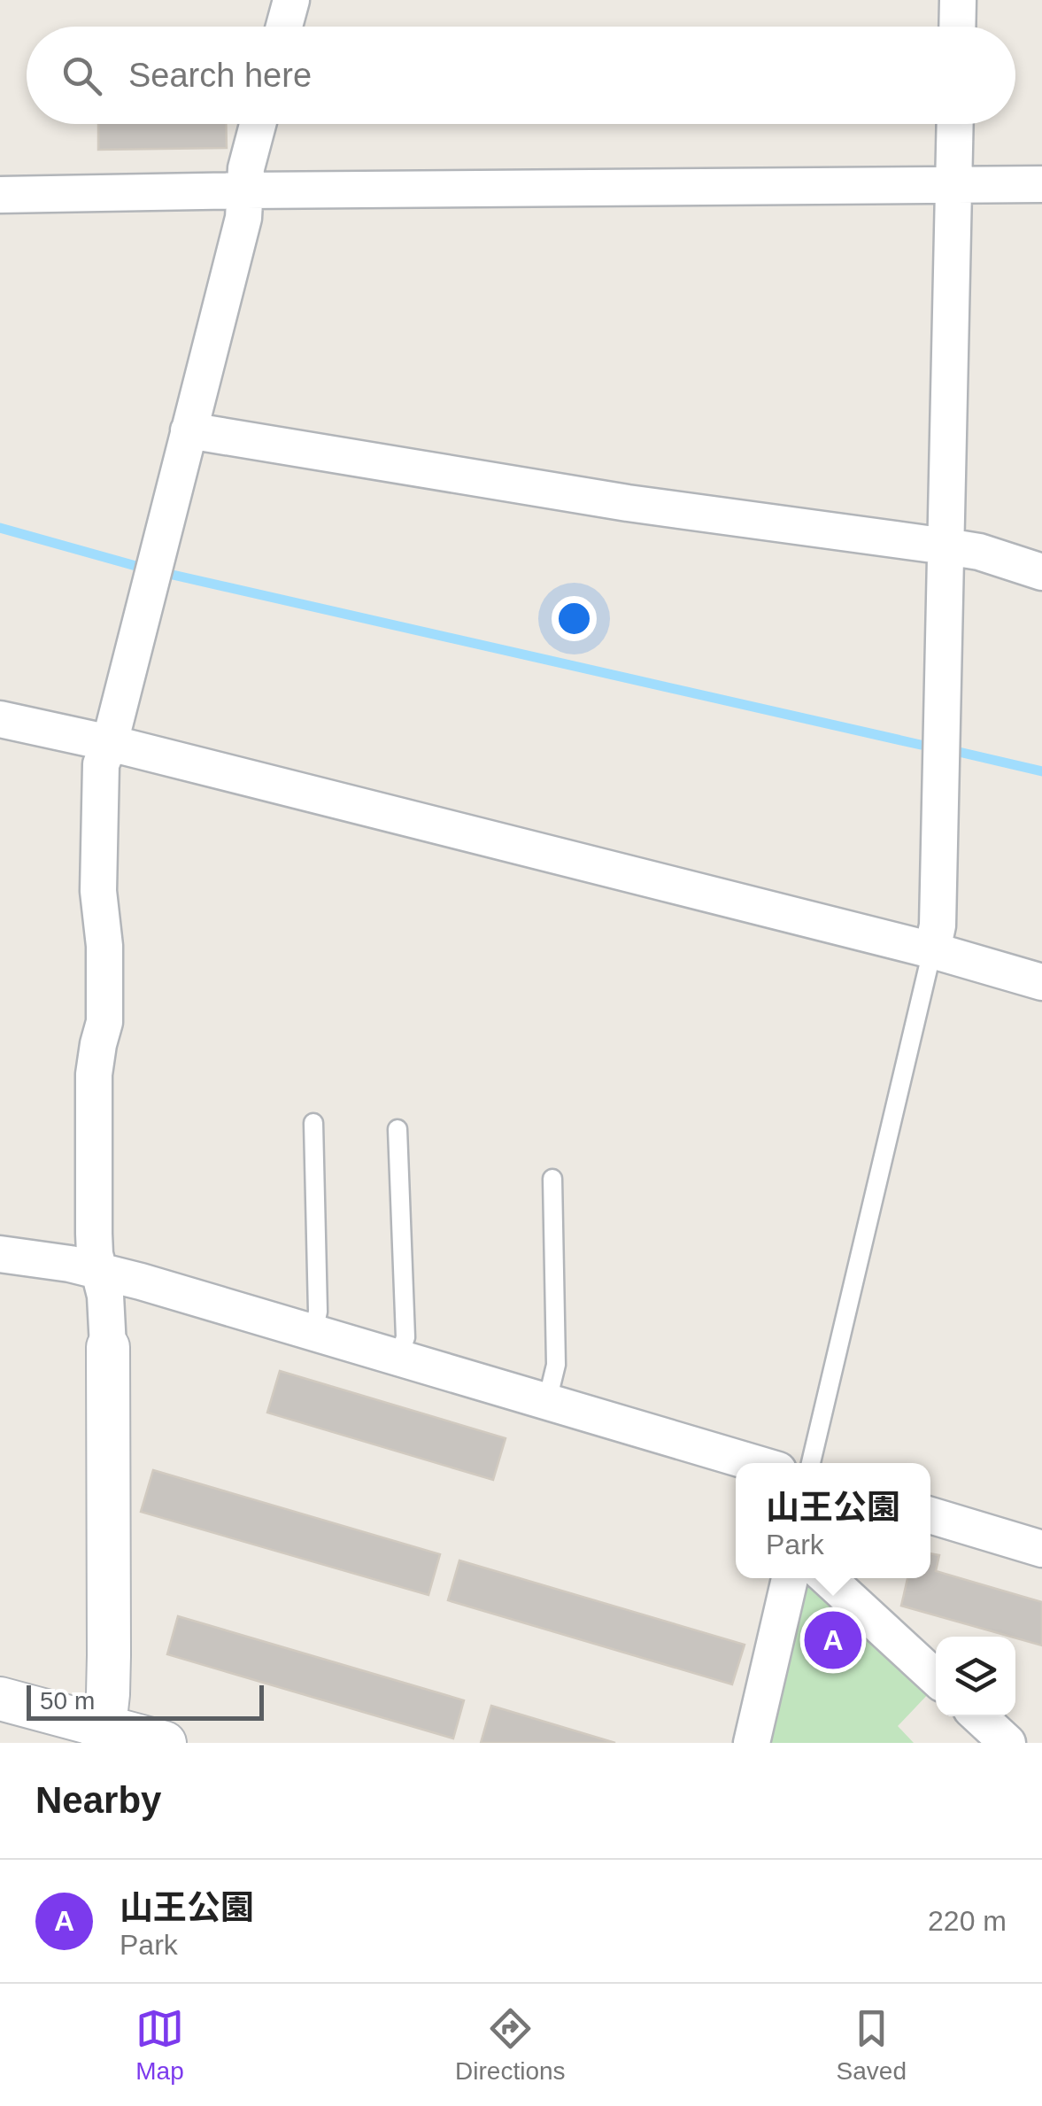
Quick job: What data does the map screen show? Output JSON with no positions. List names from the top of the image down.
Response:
{
  "scale_bar": "50 m",
  "page": {
    "search": "Search here",
    "popup": ["山王公園", "Park"],
    "pins": "A",
    "scale": "50 m",
    "heading": "Nearby",
    "list": [
      {
        "mark": "A",
        "name": "山王公園",
        "note": "Park",
        "value": "220 m"
      }
    ],
    "nav": ["Map", "Directions", "Saved"]
  }
}
